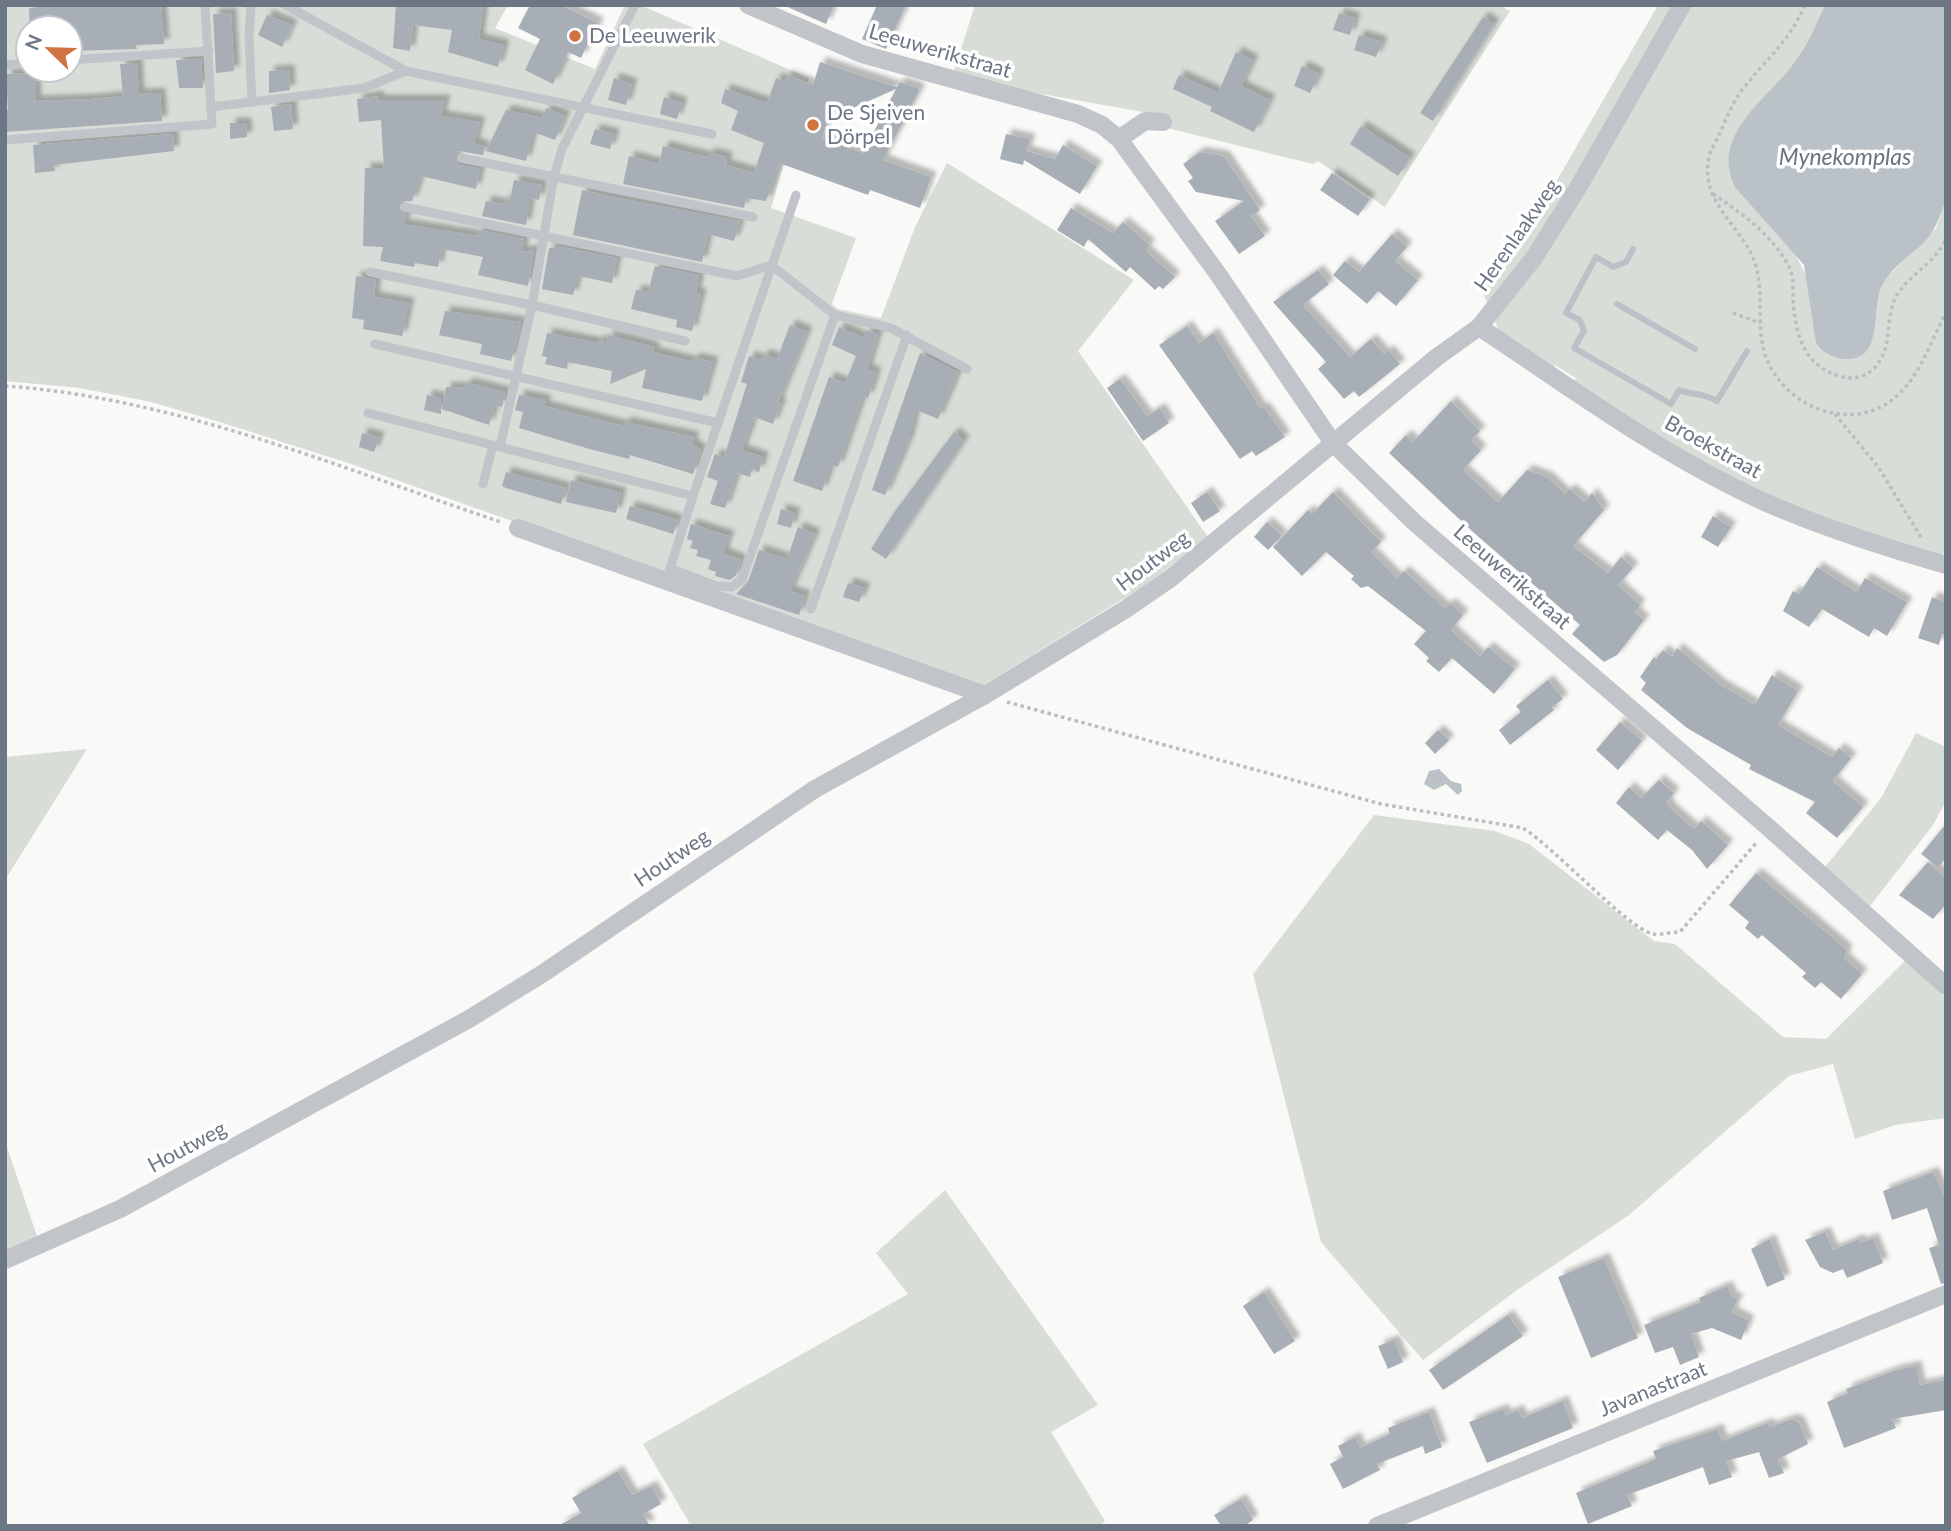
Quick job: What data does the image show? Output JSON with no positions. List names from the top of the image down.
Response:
{
  "streets": {
    "street": [
      "Leeuwerikstraat",
      "Herenlaakweg",
      "Broekstraat",
      "Houtweg",
      "Javanastraat"
    ]
  },
  "crossings": [
    ["Leeuwerikstraat", "Herenlaakweg"],
    ["Leeuwerikstraat", "Houtweg"],
    ["Herenlaakweg", "Broekstraat"],
    ["Herenlaakweg", "Houtweg"]
  ],
  "water": ["Mynekomplas"],
  "places": ["De Leeuwerik", "De Sjeiven Dörpel"],
  "north": "top left"
}
